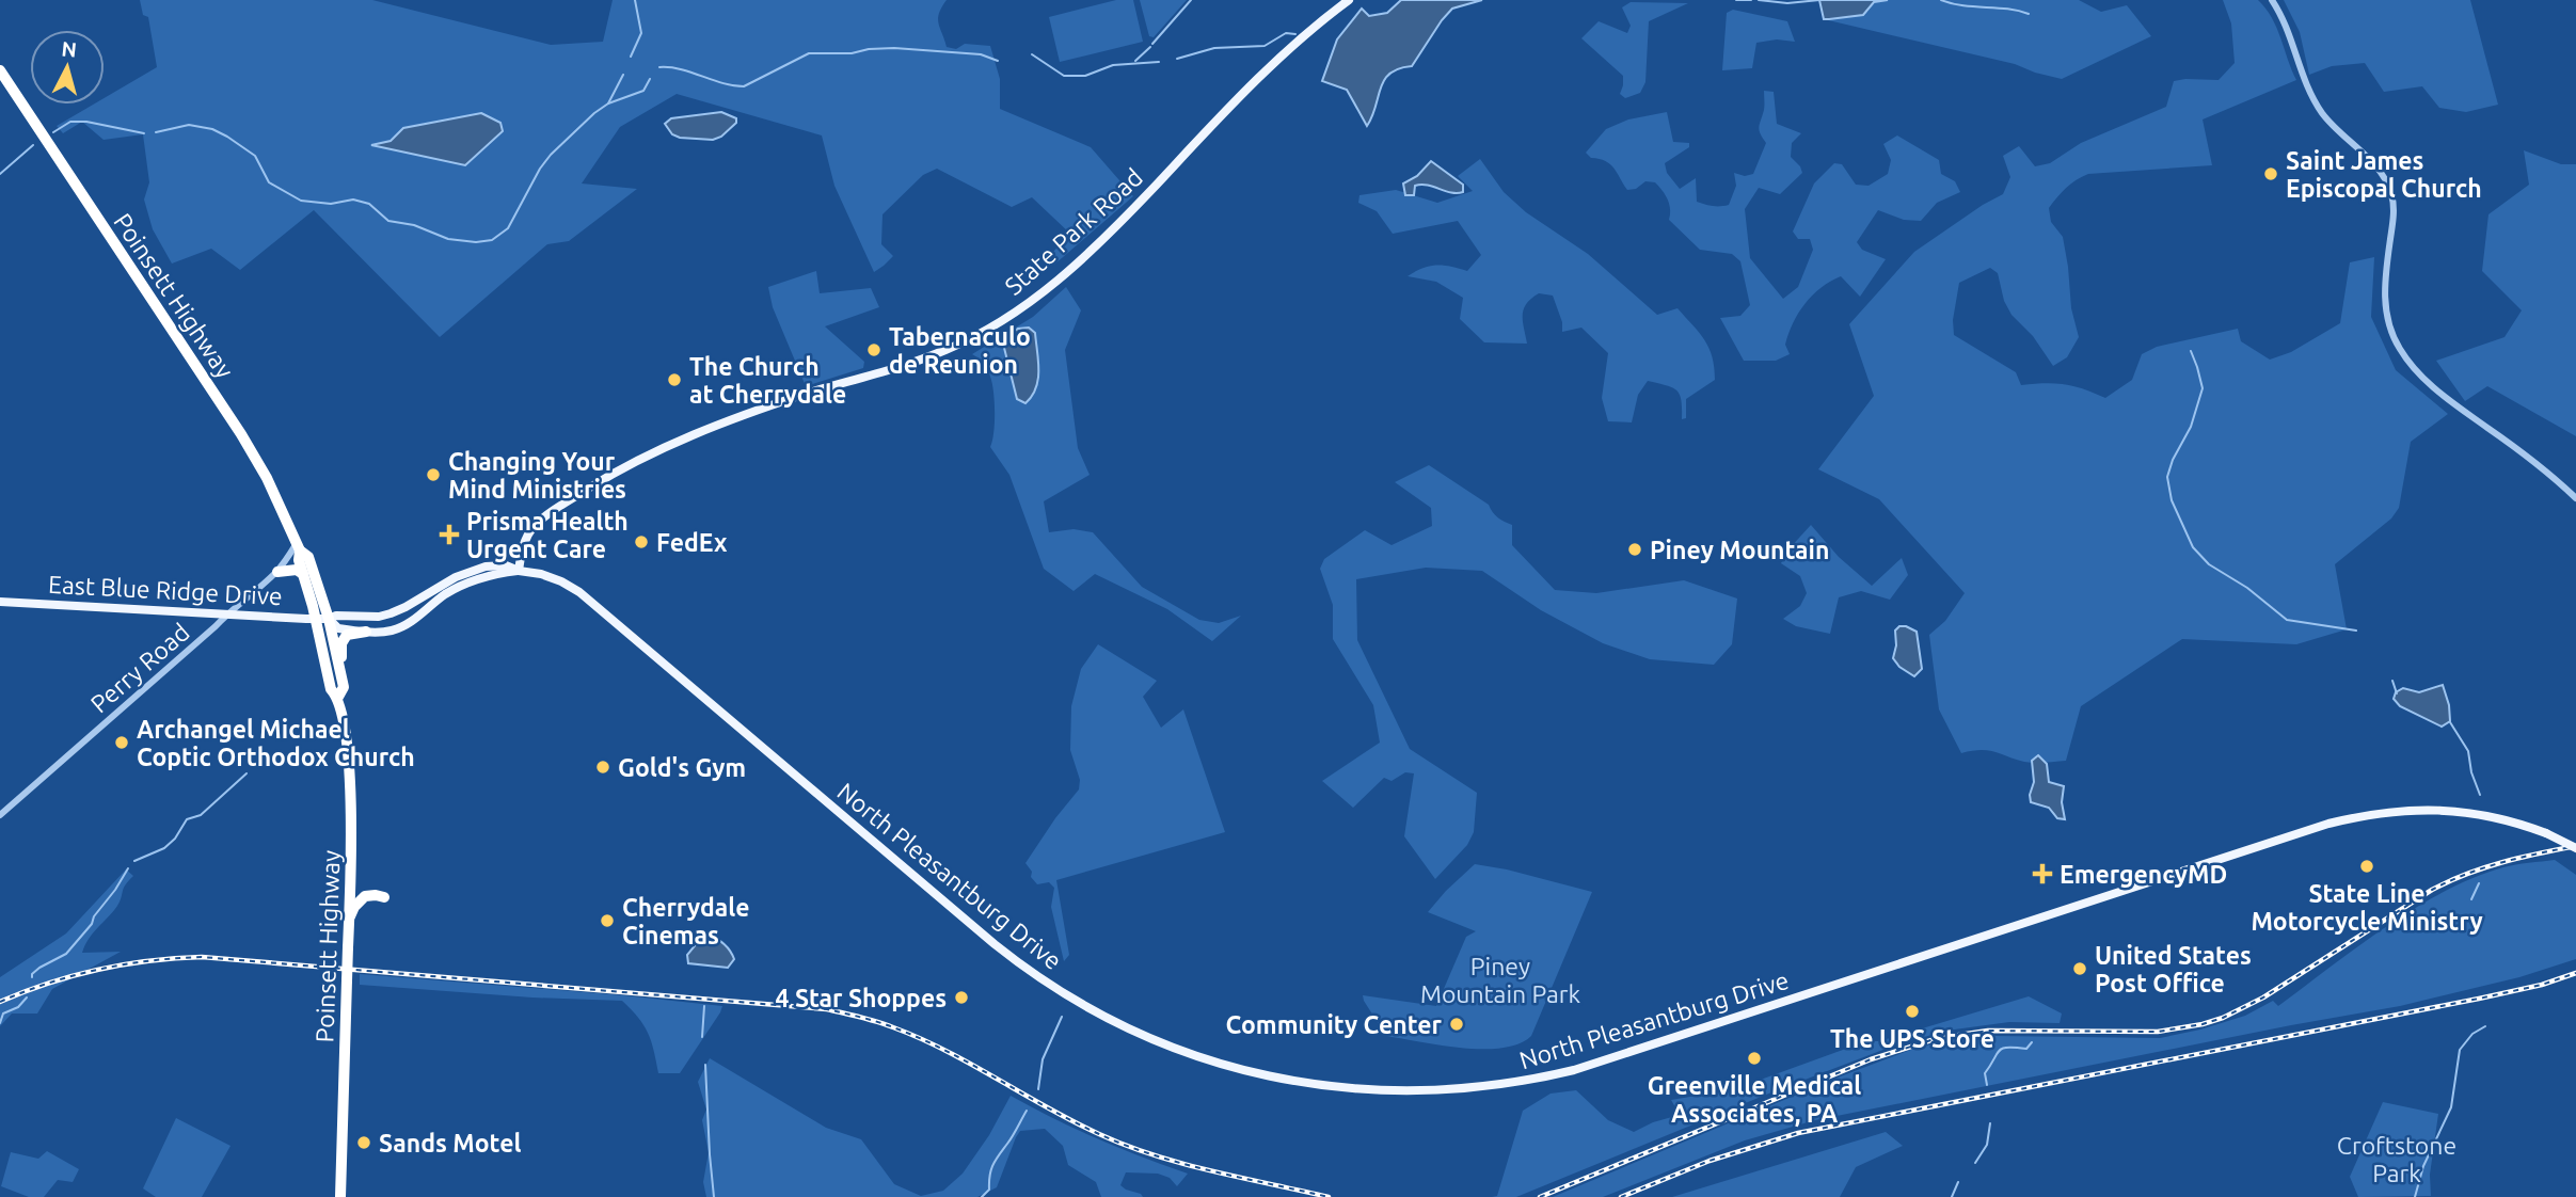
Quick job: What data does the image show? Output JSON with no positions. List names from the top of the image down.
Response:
{
  "streets": {
    "highway": ["Poinsett Highway"],
    "main road": ["State Park Road", "East Blue Ridge Drive", "North Pleasantburg Drive"],
    "street": ["Perry Road"]
  },
  "crossings": [
    ["State Park Road", "North Pleasantburg Drive"],
    ["Poinsett Highway", "East Blue Ridge Drive"],
    ["Poinsett Highway", "Perry Road"],
    ["East Blue Ridge Drive", "Perry Road"]
  ],
  "parks": ["Piney Mountain Park", "Croftstone Park"],
  "places": {
    "other": [
      "Saint James Episcopal Church",
      "Tabernaculo de Reunion",
      "The Church at Cherrydale",
      "Changing Your Mind Ministries",
      "FedEx",
      "Piney Mountain",
      "Archangel Michael Coptic Orthodox Church",
      "Gold's Gym",
      "State Line Motorcycle Ministry",
      "Cherrydale Cinemas",
      "United States Post Office",
      "4 Star Shoppes",
      "The UPS Store",
      "Community Center",
      "Greenville Medical Associates, PA",
      "Sands Motel"
    ],
    "health": ["Prisma Health Urgent Care", "EmergencyMD"]
  },
  "north": "top"
}
